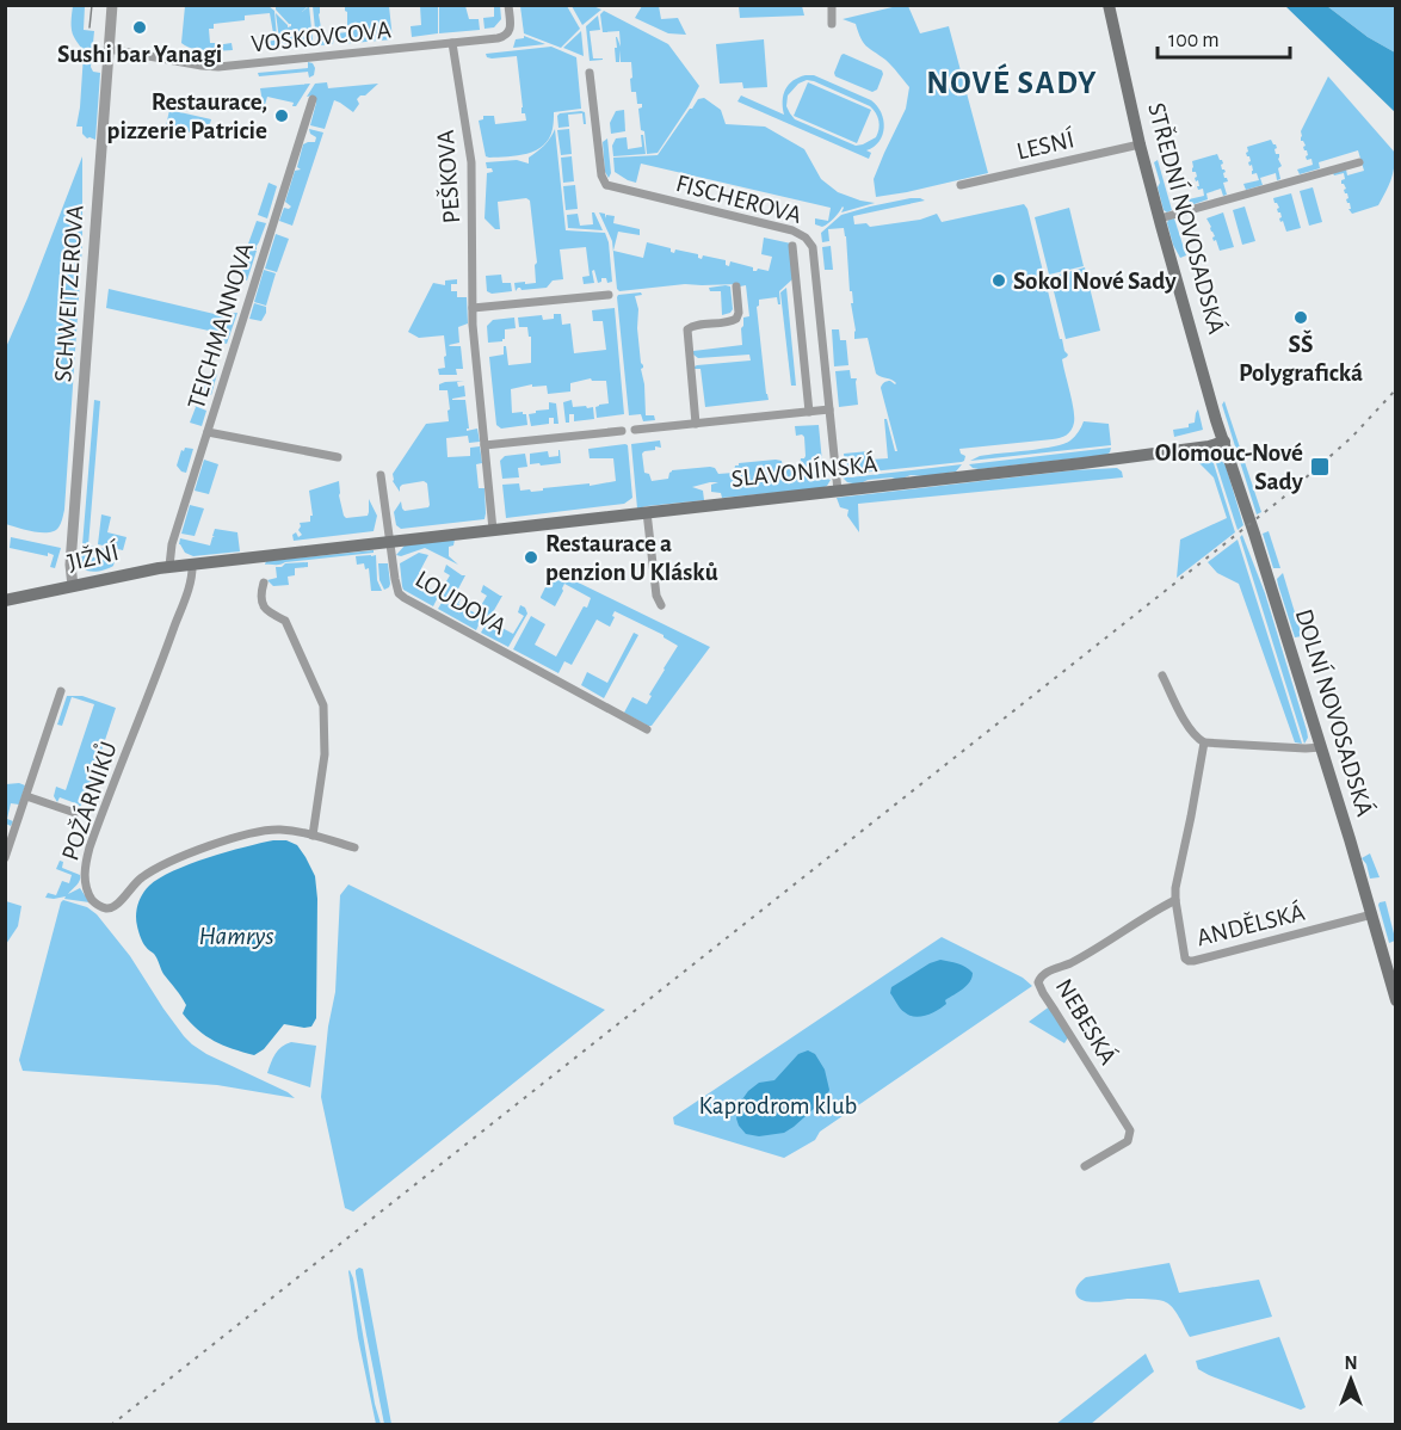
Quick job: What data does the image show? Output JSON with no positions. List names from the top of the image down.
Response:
{
  "streets": {
    "main road": [
      "STŘEDNÍ NOVOSADSKÁ",
      "SLAVONÍNSKÁ",
      "JIŽNÍ",
      "DOLNÍ NOVOSADSKÁ"
    ],
    "street": [
      "VOSKOVCOVA",
      "LESNÍ",
      "PEŠKOVA",
      "FISCHEROVA",
      "SCHWEITZEROVA",
      "TEICHMANNOVA",
      "LOUDOVA",
      "POŽÁRNÍKŮ",
      "ANDĚLSKÁ",
      "NEBESKÁ"
    ]
  },
  "crossings": [
    ["VOSKOVCOVA", "PEŠKOVA"],
    ["VOSKOVCOVA", "SCHWEITZEROVA"],
    ["LESNÍ", "STŘEDNÍ NOVOSADSKÁ"],
    ["PEŠKOVA", "SLAVONÍNSKÁ"],
    ["FISCHEROVA", "SLAVONÍNSKÁ"],
    ["STŘEDNÍ NOVOSADSKÁ", "SLAVONÍNSKÁ"],
    ["STŘEDNÍ NOVOSADSKÁ", "DOLNÍ NOVOSADSKÁ"],
    ["SCHWEITZEROVA", "JIŽNÍ"],
    ["TEICHMANNOVA", "JIŽNÍ"],
    ["SLAVONÍNSKÁ", "JIŽNÍ"],
    ["SLAVONÍNSKÁ", "LOUDOVA"],
    ["SLAVONÍNSKÁ", "DOLNÍ NOVOSADSKÁ"],
    ["SLAVONÍNSKÁ", "POŽÁRNÍKŮ"],
    ["JIŽNÍ", "POŽÁRNÍKŮ"],
    ["DOLNÍ NOVOSADSKÁ", "ANDĚLSKÁ"],
    ["ANDĚLSKÁ", "NEBESKÁ"]
  ],
  "districts": ["NOVÉ SADY"],
  "water": ["Hamrys"],
  "parks": ["Kaprodrom klub"],
  "places": {
    "other": [
      "Sushi bar Yanagi",
      "Restaurace, pizzerie Patricie",
      "Sokol Nové Sady",
      "SŠ Polygrafická",
      "Restaurace a penzion U Klásků"
    ],
    "transit": ["Olomouc-Nové Sady"]
  },
  "scale_bar": "100 m",
  "north": "top"
}
